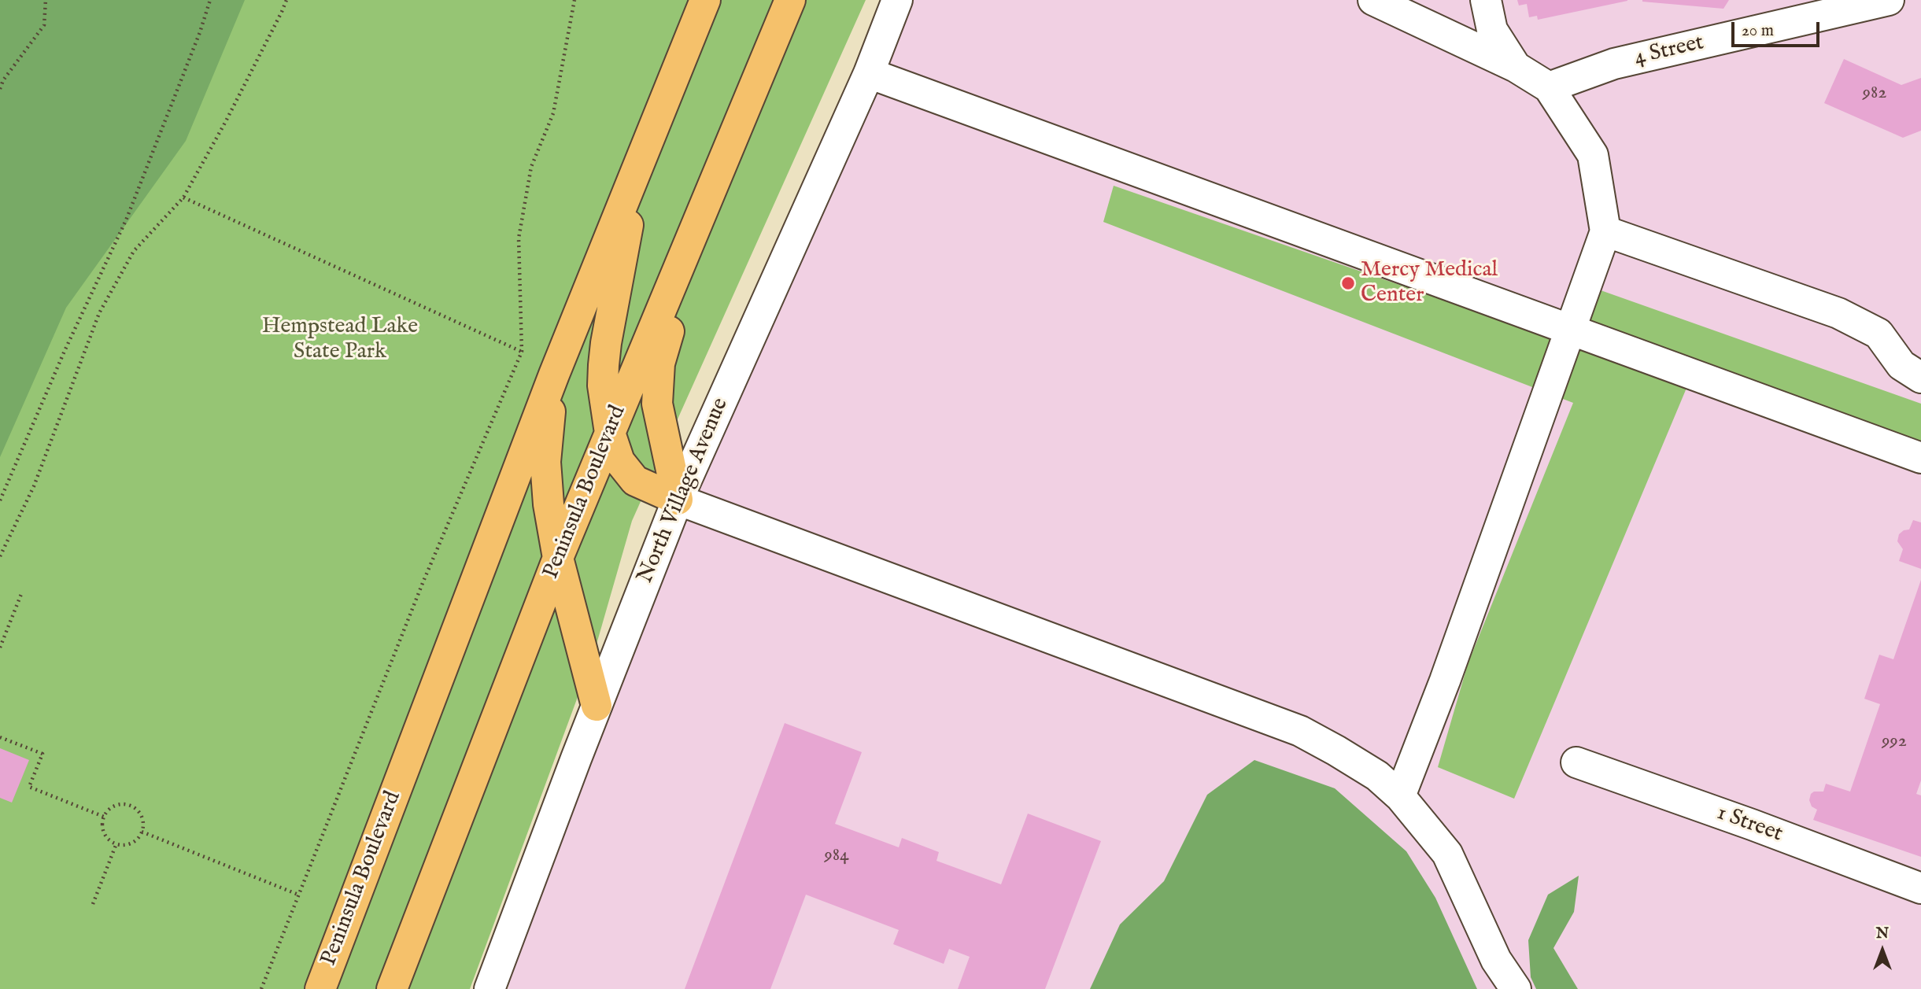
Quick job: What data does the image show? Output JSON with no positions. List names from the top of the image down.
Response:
{
  "streets": {
    "main road": ["Peninsula Boulevard"],
    "street": ["4 Street", "North Village Avenue", "1 Street"]
  },
  "parks": ["Hempstead Lake State Park"],
  "places": ["Mercy Medical Center"],
  "house_numbers": ["982", "992", "984"],
  "scale_bar": "20 m",
  "north": "top"
}
